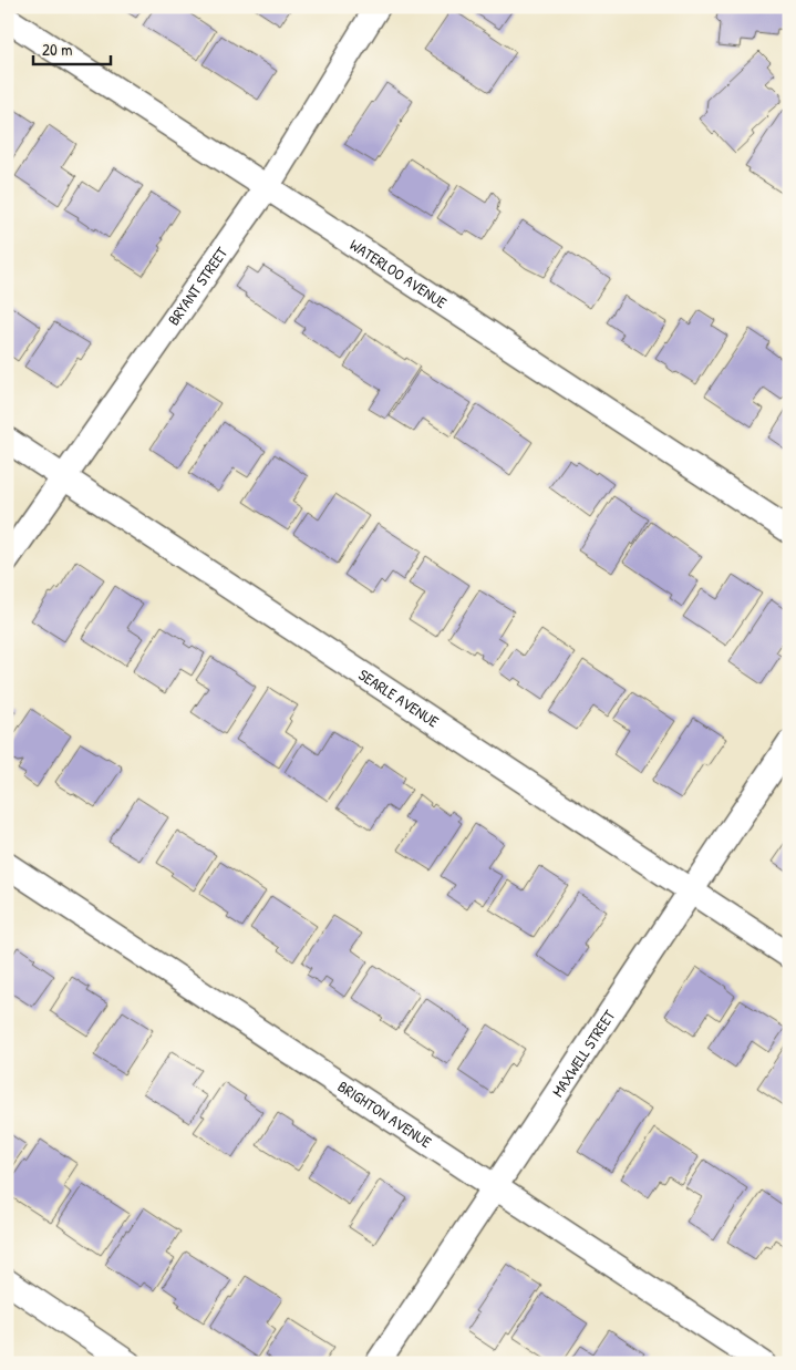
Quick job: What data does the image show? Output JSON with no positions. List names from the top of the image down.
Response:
{
  "streets": {
    "street": [
      "WATERLOO AVENUE",
      "BRYANT STREET",
      "SEARLE AVENUE",
      "MAXWELL STREET",
      "BRIGHTON AVENUE"
    ]
  },
  "crossings": [
    ["WATERLOO AVENUE", "BRYANT STREET"],
    ["BRYANT STREET", "SEARLE AVENUE"],
    ["SEARLE AVENUE", "MAXWELL STREET"],
    ["MAXWELL STREET", "BRIGHTON AVENUE"]
  ],
  "scale_bar": "20 m"
}
